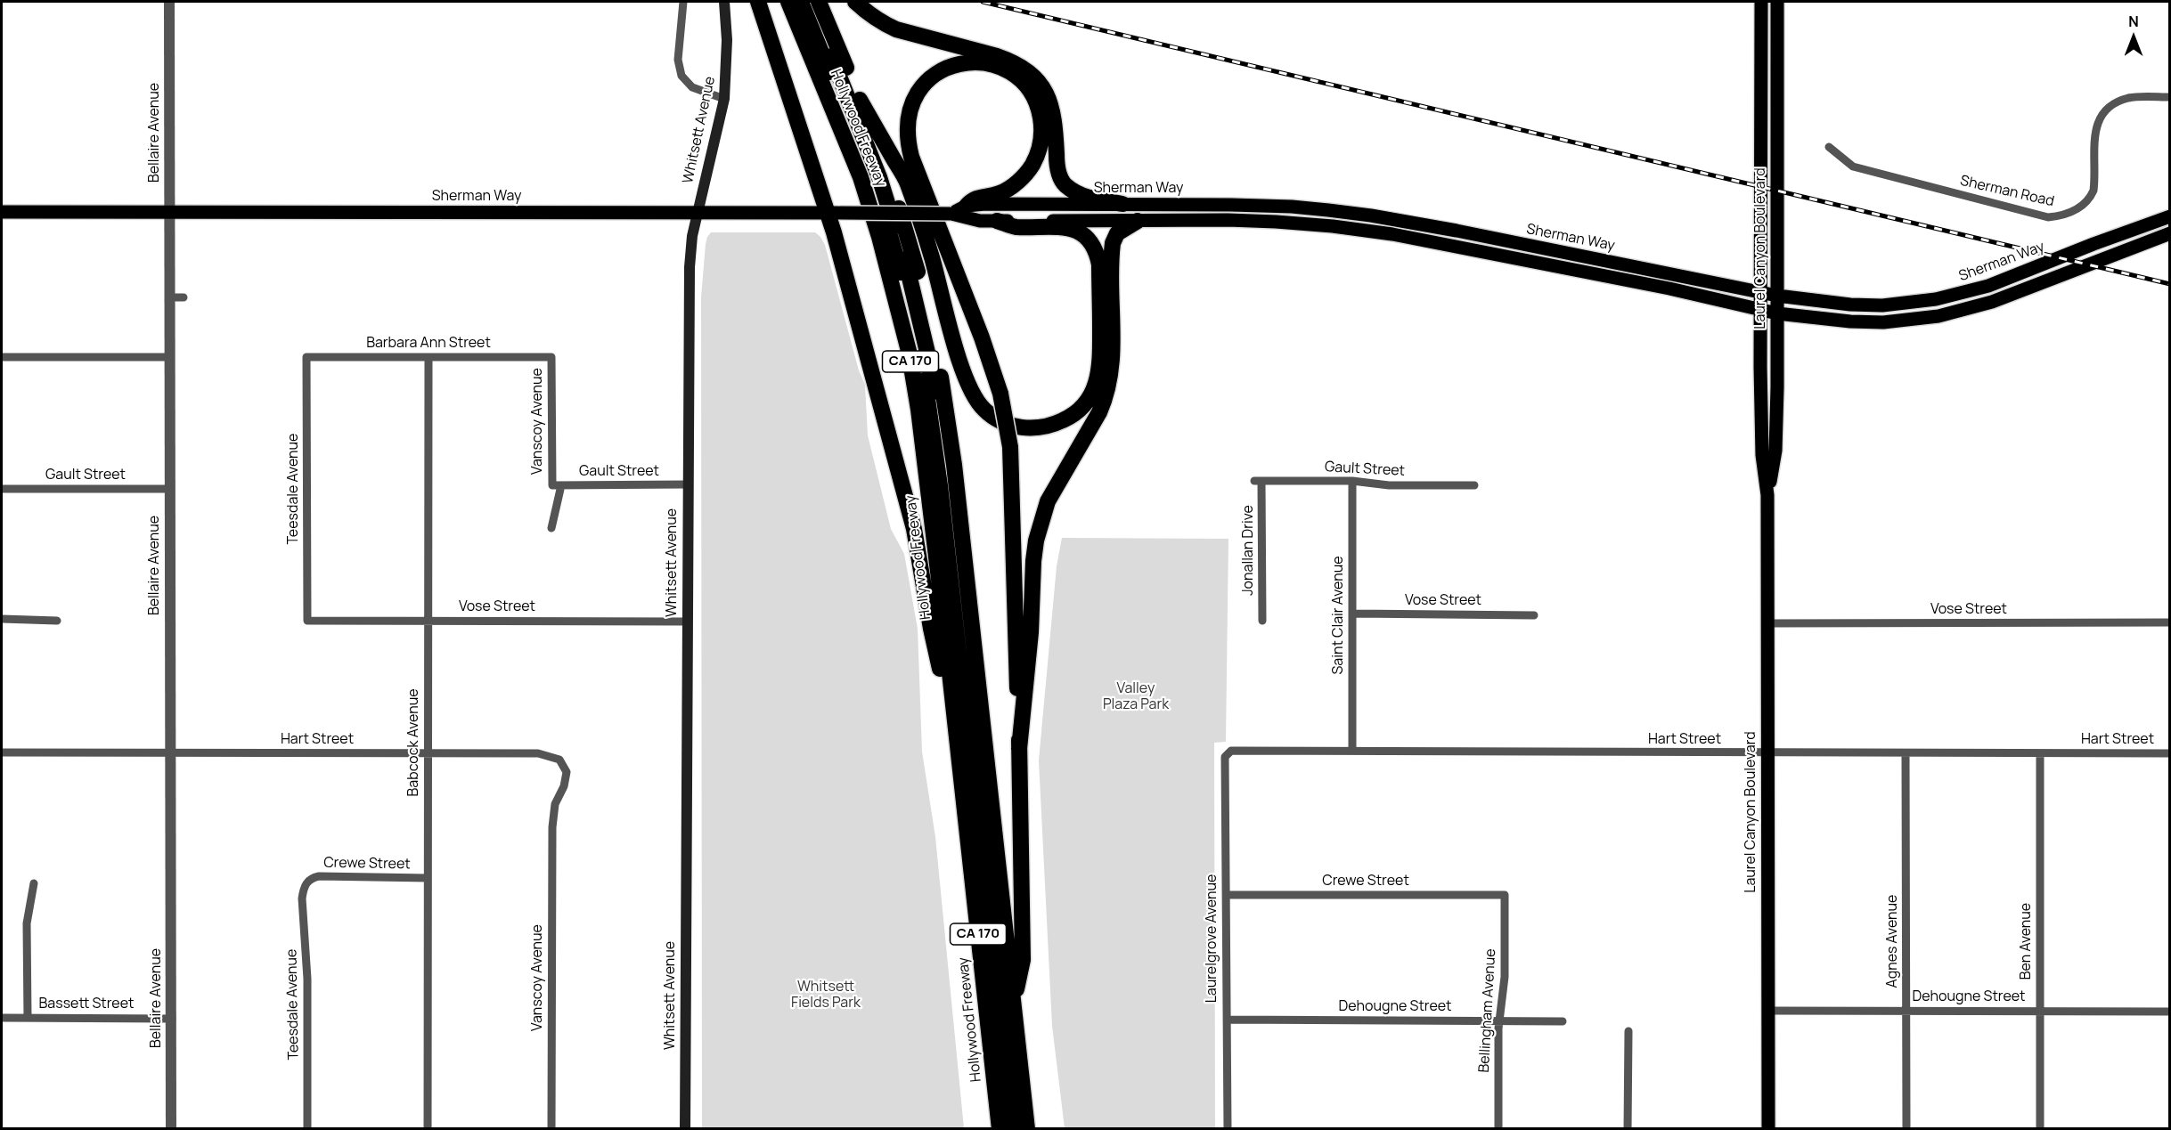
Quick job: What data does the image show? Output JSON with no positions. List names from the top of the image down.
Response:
{
  "streets": {
    "highway": ["Hollywood Freeway", "CA 170"],
    "main road": ["Whitsett Avenue", "Sherman Way", "Laurel Canyon Boulevard"],
    "street": [
      "Bellaire Avenue",
      "Sherman Road",
      "Barbara Ann Street",
      "Vanscoy Avenue",
      "Gault Street",
      "Teesdale Avenue",
      "Jonallan Drive",
      "Vose Street",
      "Saint Clair Avenue",
      "Hart Street",
      "Babcock Avenue",
      "Crewe Street",
      "Laurelgrove Avenue",
      "Agnes Avenue",
      "Ben Avenue",
      "Dehougne Street",
      "Bassett Street",
      "Bellingham Avenue"
    ]
  },
  "crossings": [
    ["Whitsett Avenue", "Sherman Way"],
    ["Whitsett Avenue", "Gault Street"],
    ["Whitsett Avenue", "Vose Street"],
    ["Bellaire Avenue", "Sherman Way"],
    ["Bellaire Avenue", "Gault Street"],
    ["Bellaire Avenue", "Hart Street"],
    ["Bellaire Avenue", "Bassett Street"],
    ["Sherman Way", "Laurel Canyon Boulevard"],
    ["Laurel Canyon Boulevard", "Vose Street"],
    ["Laurel Canyon Boulevard", "Hart Street"],
    ["Laurel Canyon Boulevard", "Dehougne Street"],
    ["Barbara Ann Street", "Vanscoy Avenue"],
    ["Barbara Ann Street", "Teesdale Avenue"],
    ["Barbara Ann Street", "Babcock Avenue"],
    ["Vanscoy Avenue", "Gault Street"],
    ["Vanscoy Avenue", "Hart Street"],
    ["Gault Street", "Jonallan Drive"],
    ["Gault Street", "Saint Clair Avenue"],
    ["Teesdale Avenue", "Vose Street"],
    ["Teesdale Avenue", "Crewe Street"],
    ["Vose Street", "Saint Clair Avenue"],
    ["Vose Street", "Babcock Avenue"],
    ["Saint Clair Avenue", "Hart Street"],
    ["Hart Street", "Babcock Avenue"],
    ["Hart Street", "Laurelgrove Avenue"],
    ["Hart Street", "Agnes Avenue"],
    ["Hart Street", "Ben Avenue"],
    ["Babcock Avenue", "Crewe Street"],
    ["Crewe Street", "Laurelgrove Avenue"],
    ["Crewe Street", "Bellingham Avenue"],
    ["Laurelgrove Avenue", "Dehougne Street"],
    ["Agnes Avenue", "Dehougne Street"],
    ["Ben Avenue", "Dehougne Street"],
    ["Dehougne Street", "Bellingham Avenue"]
  ],
  "parks": ["Valley Plaza Park", "Whitsett Fields Park"],
  "north": "top"
}
